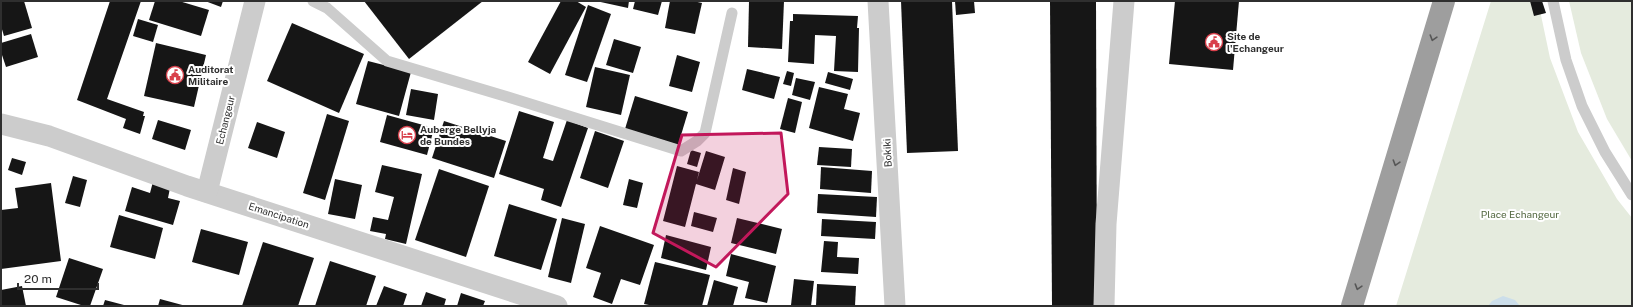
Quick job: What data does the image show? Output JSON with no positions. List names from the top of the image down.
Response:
{
  "streets": {
    "street": ["Echangeur", "Bokiki", "Emancipation"]
  },
  "crossings": [
    ["Echangeur", "Emancipation"]
  ],
  "parks": ["Place Echangeur"],
  "places": {
    "public building": ["Site de l'Echangeur", "Auditorat Militaire"],
    "hotel": ["Auberge Bellyja de Bundes"]
  },
  "scale_bar": "20 m"
}
